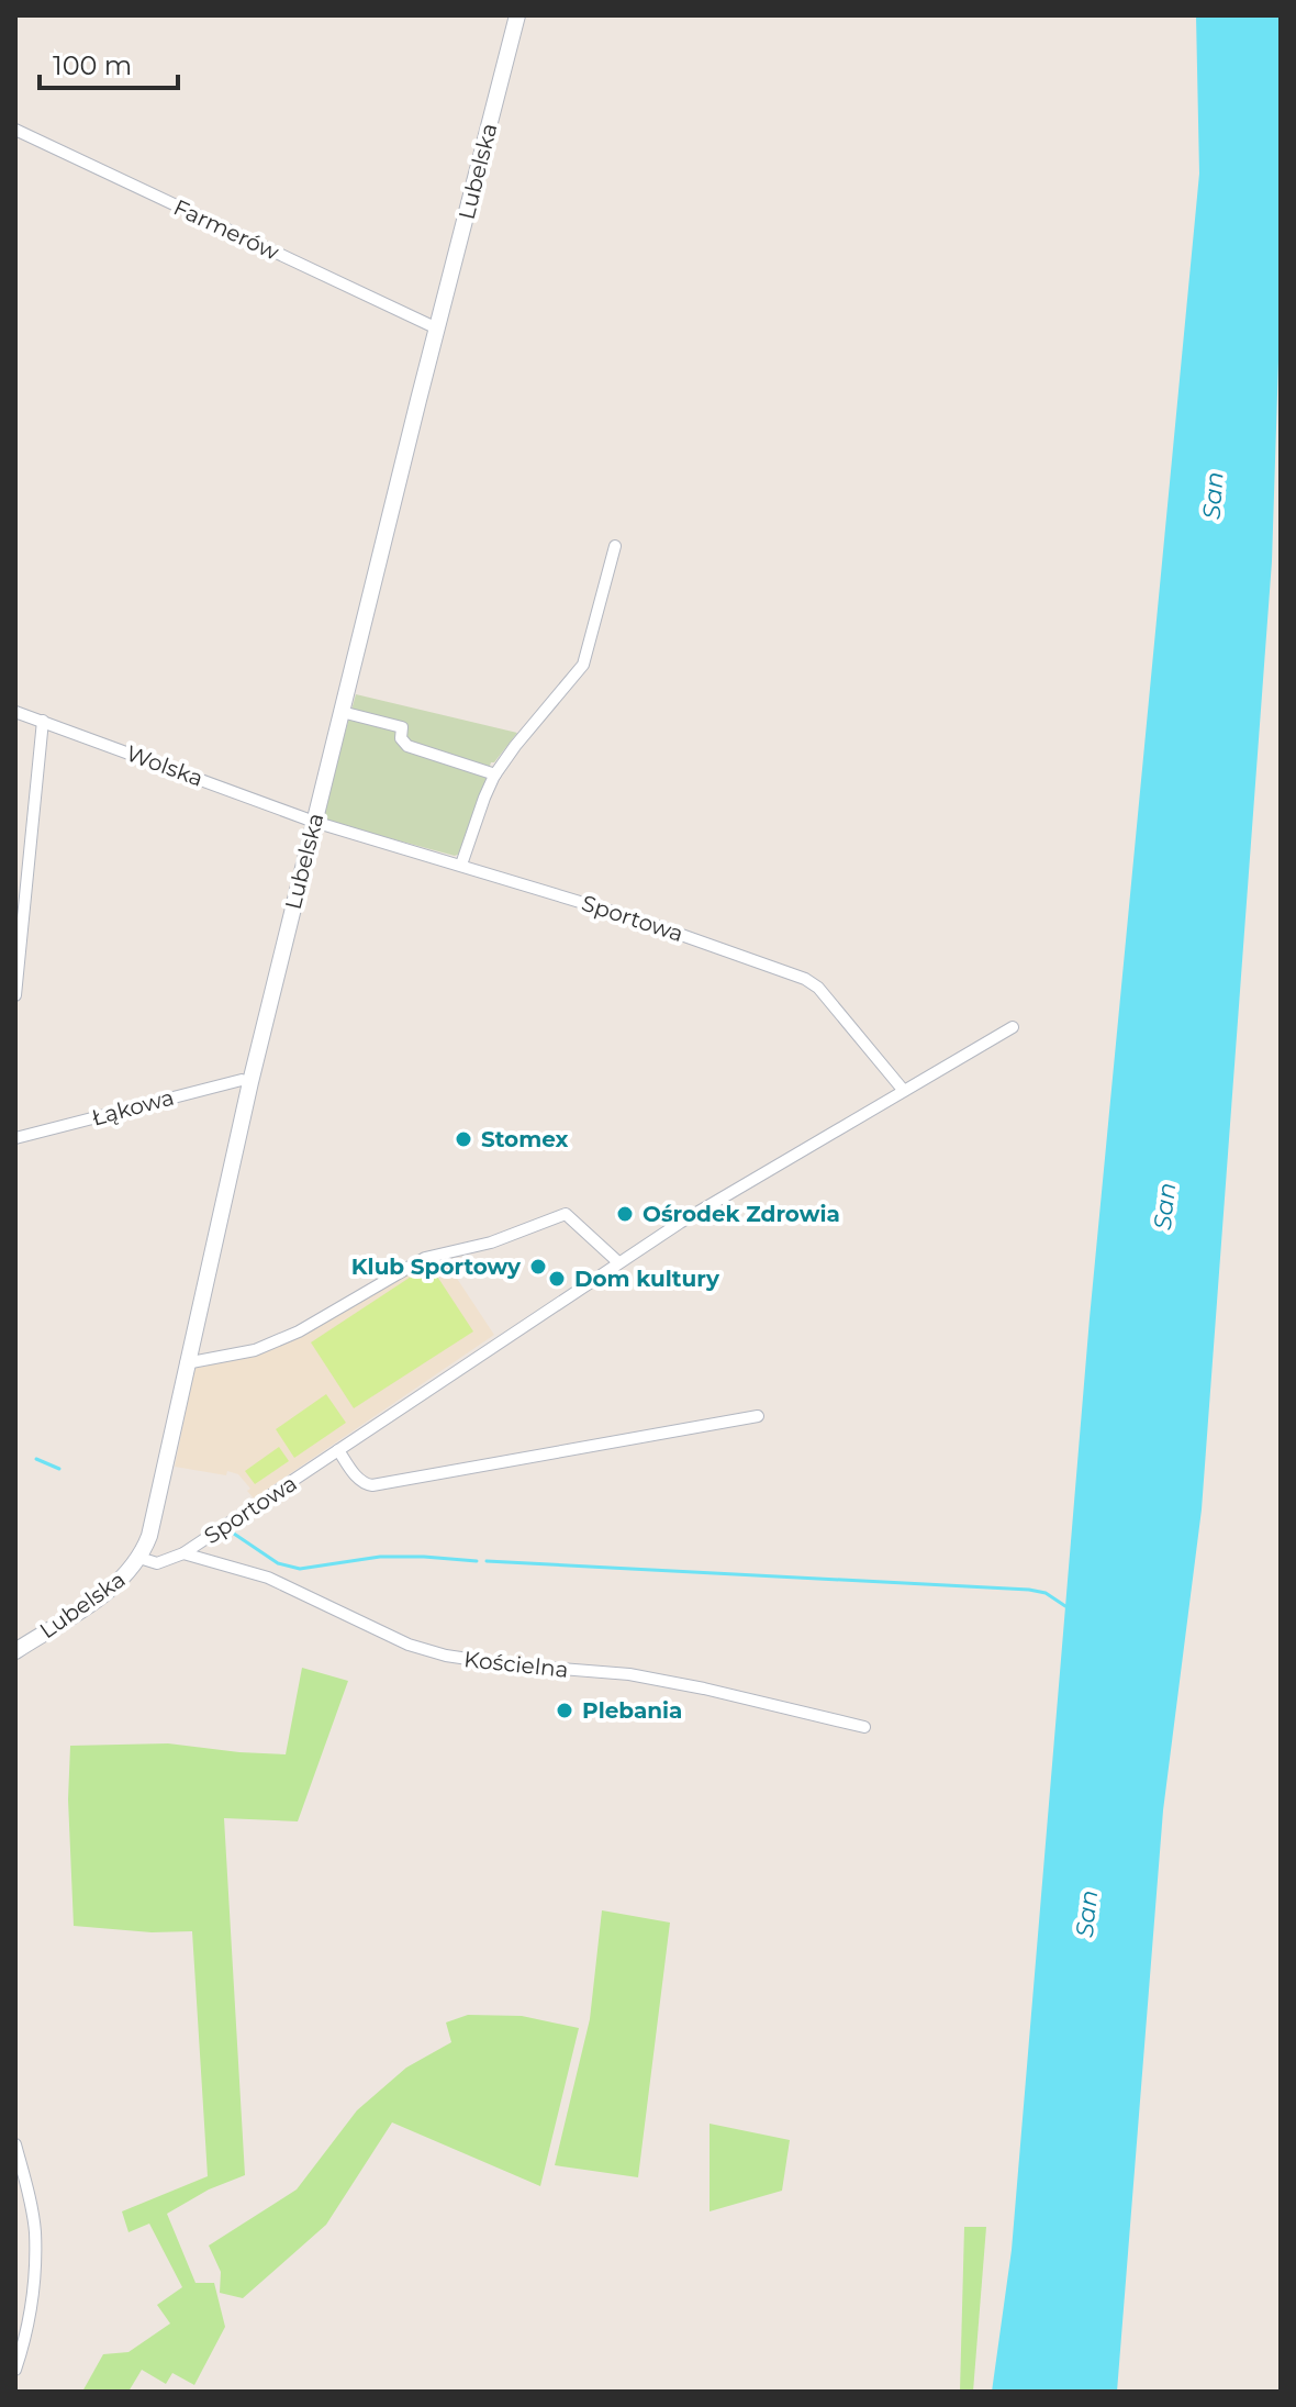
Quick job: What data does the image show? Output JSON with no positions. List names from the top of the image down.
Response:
{
  "streets": {
    "main road": ["Lubelska"],
    "street": [
      "Farmerów",
      "Wolska",
      "Sportowa",
      "Łąkowa",
      "Kościelna"
    ]
  },
  "crossings": [
    ["Lubelska", "Farmerów"],
    ["Lubelska", "Wolska"],
    ["Lubelska", "Sportowa"],
    ["Lubelska", "Łąkowa"],
    ["Wolska", "Sportowa"],
    ["Sportowa", "Kościelna"]
  ],
  "water": ["San"],
  "places": [
    "Stomex",
    "Ośrodek Zdrowia",
    "Klub Sportowy",
    "Dom kultury",
    "Plebania"
  ],
  "scale_bar": "100 m"
}
